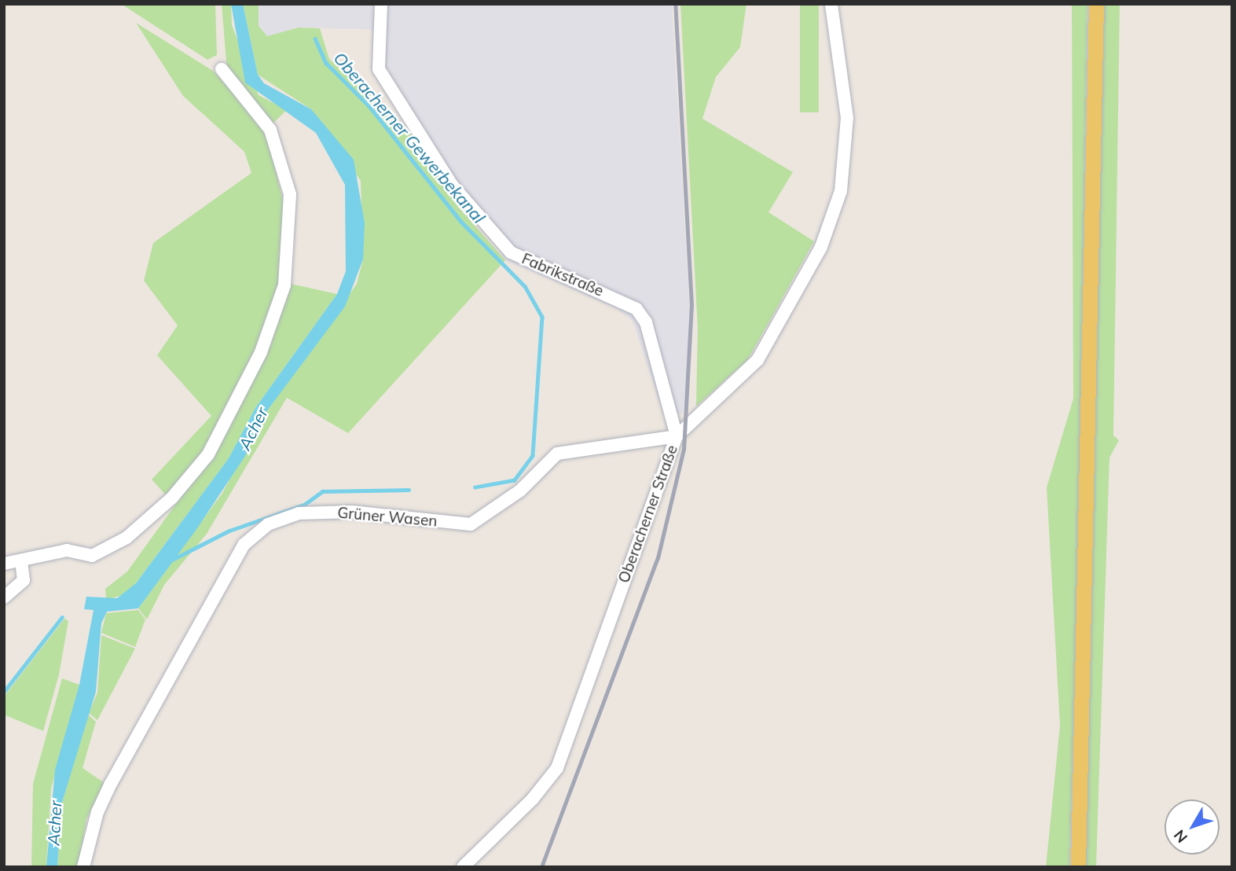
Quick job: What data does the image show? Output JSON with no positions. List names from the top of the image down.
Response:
{
  "streets": {
    "street": ["Fabrikstraße", "Oberacherner Straße", "Grüner Wasen"]
  },
  "crossings": [
    ["Fabrikstraße", "Oberacherner Straße"],
    ["Fabrikstraße", "Grüner Wasen"],
    ["Oberacherner Straße", "Grüner Wasen"]
  ],
  "water": ["Oberacherner Gewerbekanal", "Acher"],
  "north": "bottom left"
}
